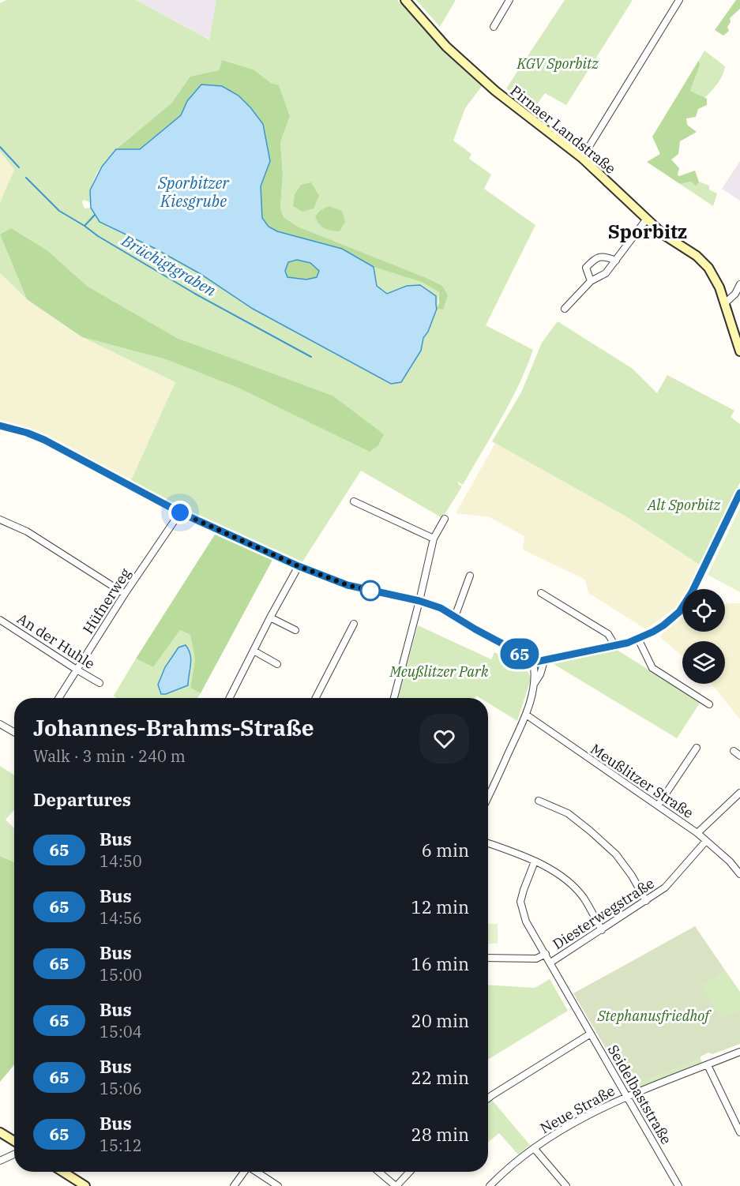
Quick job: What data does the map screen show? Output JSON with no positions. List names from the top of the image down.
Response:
{
  "streets": {
    "street": [
      "Pirnaer Landstraße",
      "Hüfnerweg",
      "An der Huhle",
      "Meußlitzer Straße",
      "Diesterwegstraße",
      "Seidelbaststraße",
      "Neue Straße"
    ]
  },
  "crossings": [
    ["Hüfnerweg", "An der Huhle"],
    ["Meußlitzer Straße", "Diesterwegstraße"],
    ["Diesterwegstraße", "Seidelbaststraße"],
    ["Seidelbaststraße", "Neue Straße"]
  ],
  "districts": ["Sporbitz"],
  "water": ["Sporbitzer Kiesgrube", "Brüchigtgraben"],
  "parks": [
    "KGV Sporbitz",
    "Alt Sporbitz",
    "Meußlitzer Park",
    "Stephanusfriedhof"
  ],
  "lines": ["bus line 65"],
  "page": {
    "on_map": "65",
    "heading": [
      ["Johannes-Brahms-Straße", "Walk · 3 min · 240 m"],
      "Departures"
    ],
    "list": [
      {
        "mark": "65",
        "name": "Bus",
        "note": "14:50",
        "value": "6 min"
      },
      {
        "mark": "65",
        "name": "Bus",
        "note": "14:56",
        "value": "12 min"
      },
      {
        "mark": "65",
        "name": "Bus",
        "note": "15:00",
        "value": "16 min"
      },
      {
        "mark": "65",
        "name": "Bus",
        "note": "15:04",
        "value": "20 min"
      },
      {
        "mark": "65",
        "name": "Bus",
        "note": "15:06",
        "value": "22 min"
      },
      {
        "mark": "65",
        "name": "Bus",
        "note": "15:12",
        "value": "28 min"
      }
    ]
  }
}
